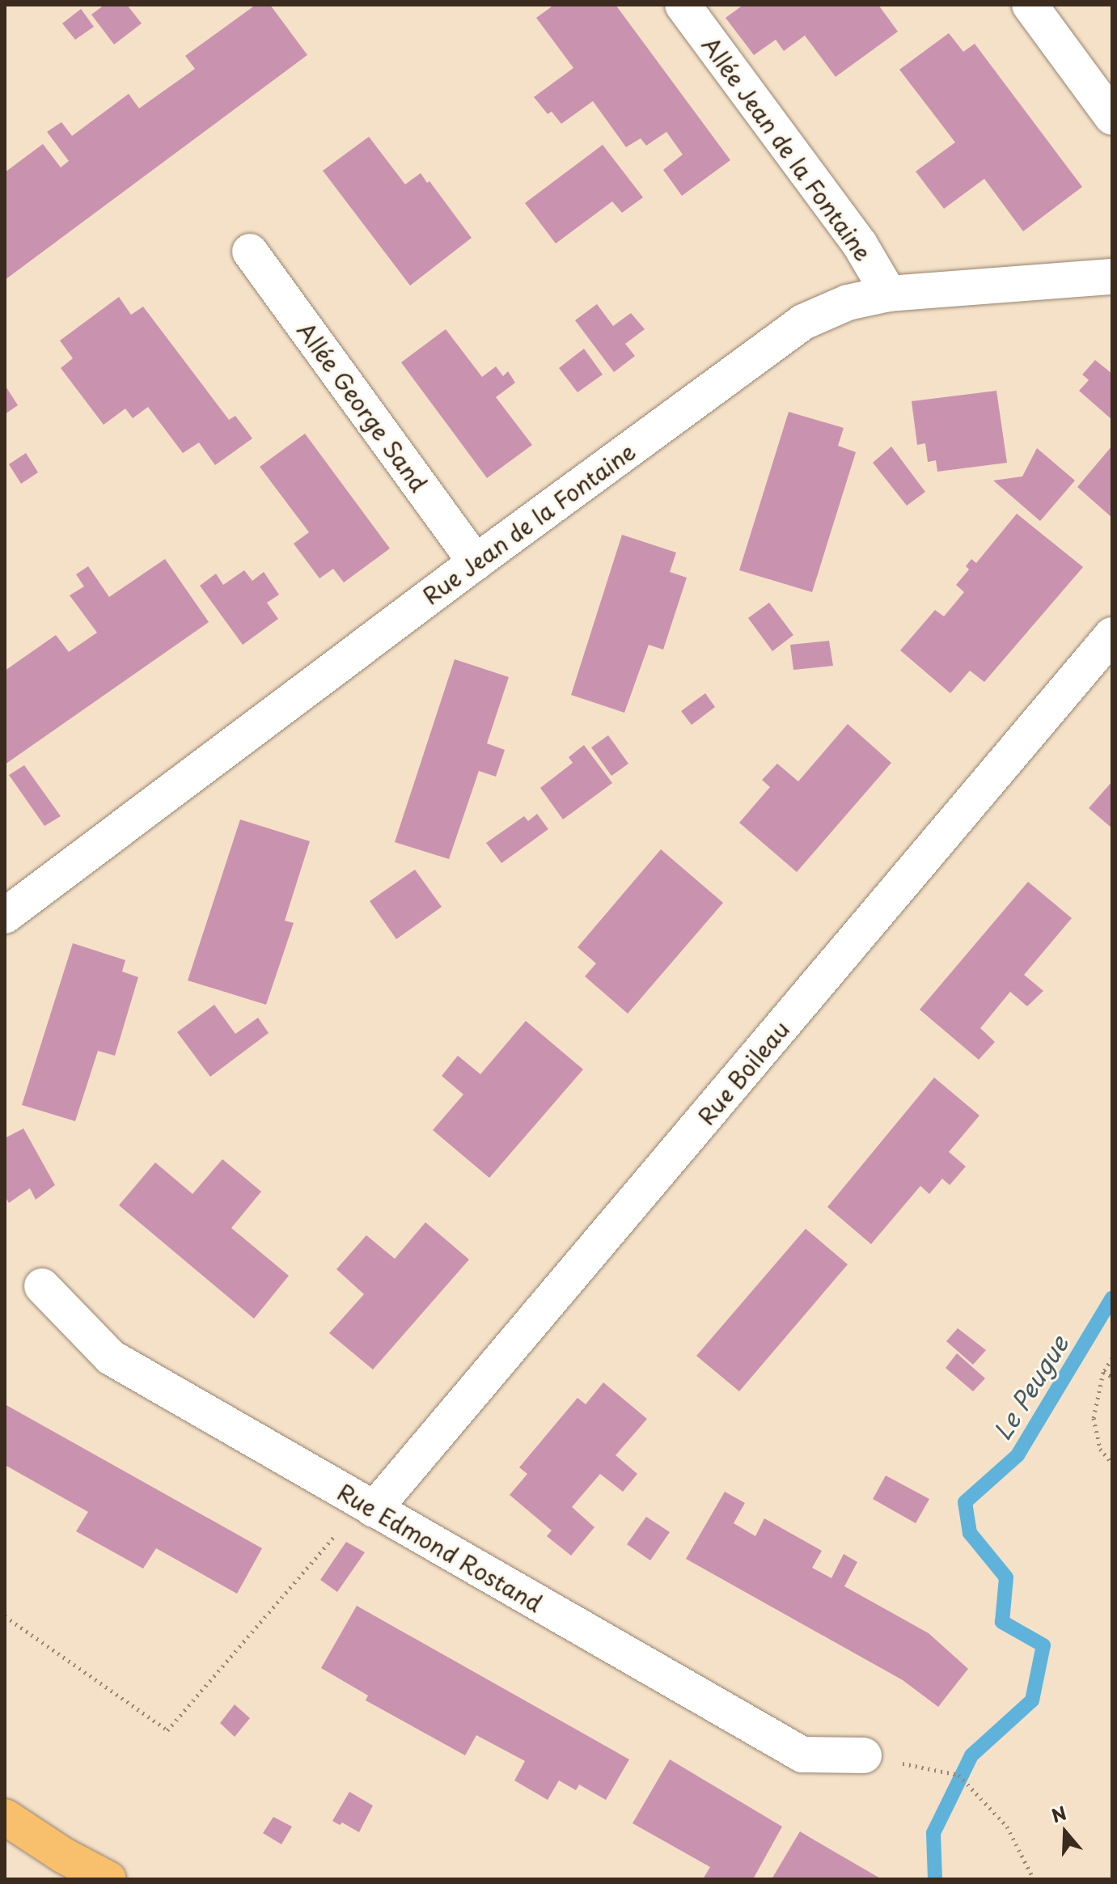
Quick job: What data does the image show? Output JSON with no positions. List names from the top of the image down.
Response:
{
  "streets": {
    "street": [
      "Allée Jean de la Fontaine",
      "Allée George Sand",
      "Rue Jean de la Fontaine",
      "Rue Boileau",
      "Rue Edmond Rostand"
    ]
  },
  "crossings": [
    ["Allée Jean de la Fontaine", "Rue Jean de la Fontaine"],
    ["Allée George Sand", "Rue Jean de la Fontaine"],
    ["Rue Boileau", "Rue Edmond Rostand"]
  ],
  "water": ["Le Peugue"],
  "north": "top"
}
